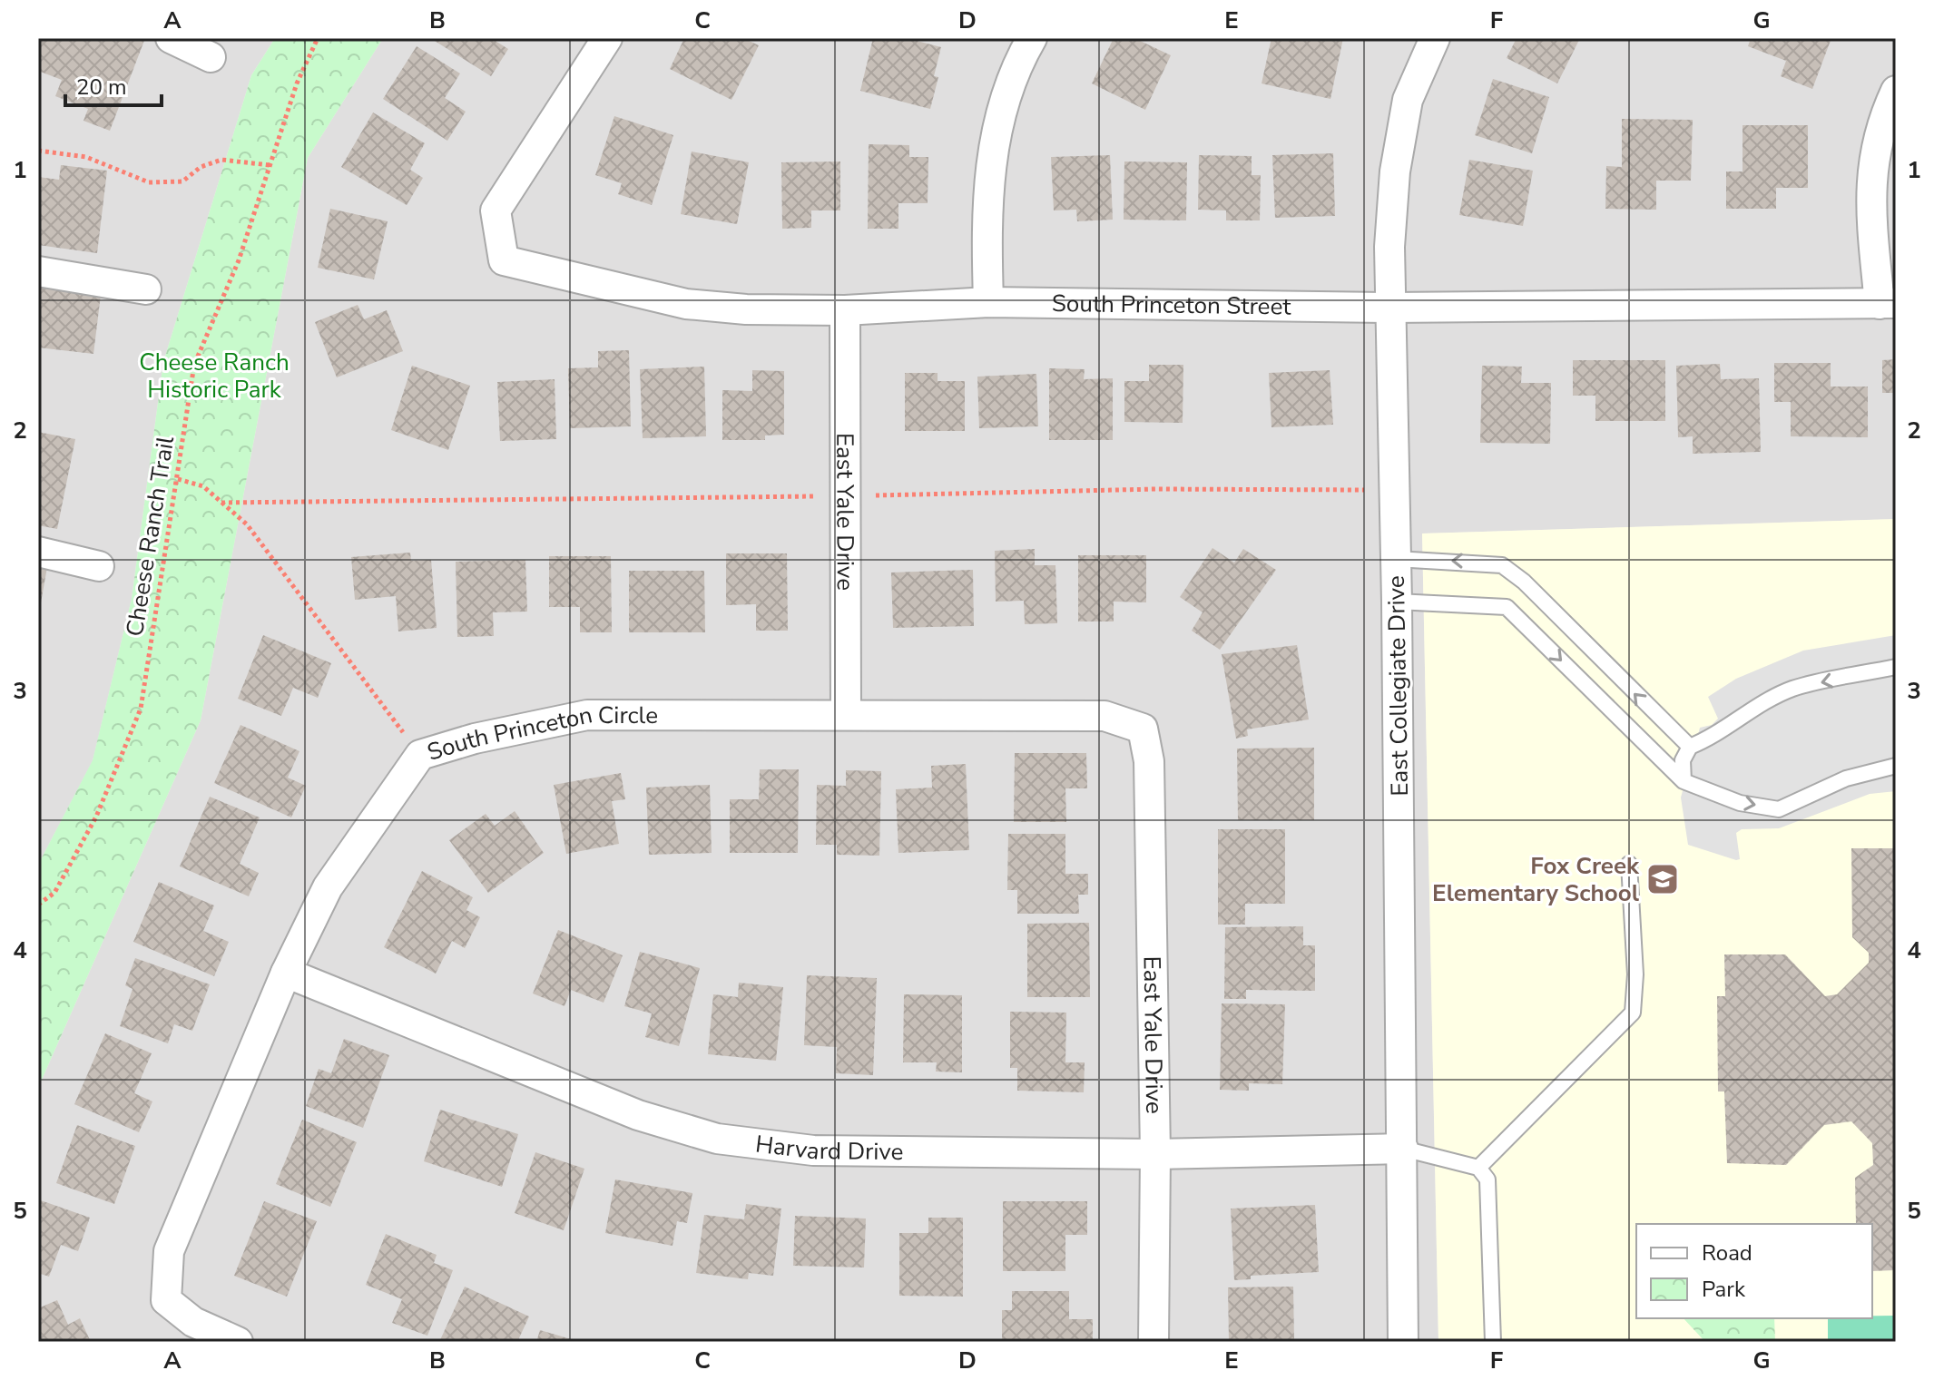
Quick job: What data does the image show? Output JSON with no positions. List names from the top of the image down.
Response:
{
  "streets": {
    "street": [
      "South Princeton Street",
      "East Yale Drive",
      "East Collegiate Drive",
      "South Princeton Circle",
      "Harvard Drive"
    ],
    "path": ["Cheese Ranch Trail"]
  },
  "crossings": [
    ["South Princeton Street", "East Yale Drive"],
    ["South Princeton Street", "East Collegiate Drive"],
    ["East Yale Drive", "South Princeton Circle"],
    ["East Yale Drive", "Harvard Drive"],
    ["East Collegiate Drive", "Harvard Drive"],
    ["South Princeton Circle", "Harvard Drive"]
  ],
  "parks": ["Cheese Ranch Historic Park"],
  "places": {
    "school or university": ["Fox Creek Elementary School"]
  },
  "legend": ["Road", "Park"],
  "scale_bar": "20 m",
  "grid": {
    "columns": [
      "A",
      "B",
      "C",
      "D",
      "E",
      "F",
      "G"
    ],
    "rows": [
      "1",
      "2",
      "3",
      "4",
      "5"
    ]
  }
}
